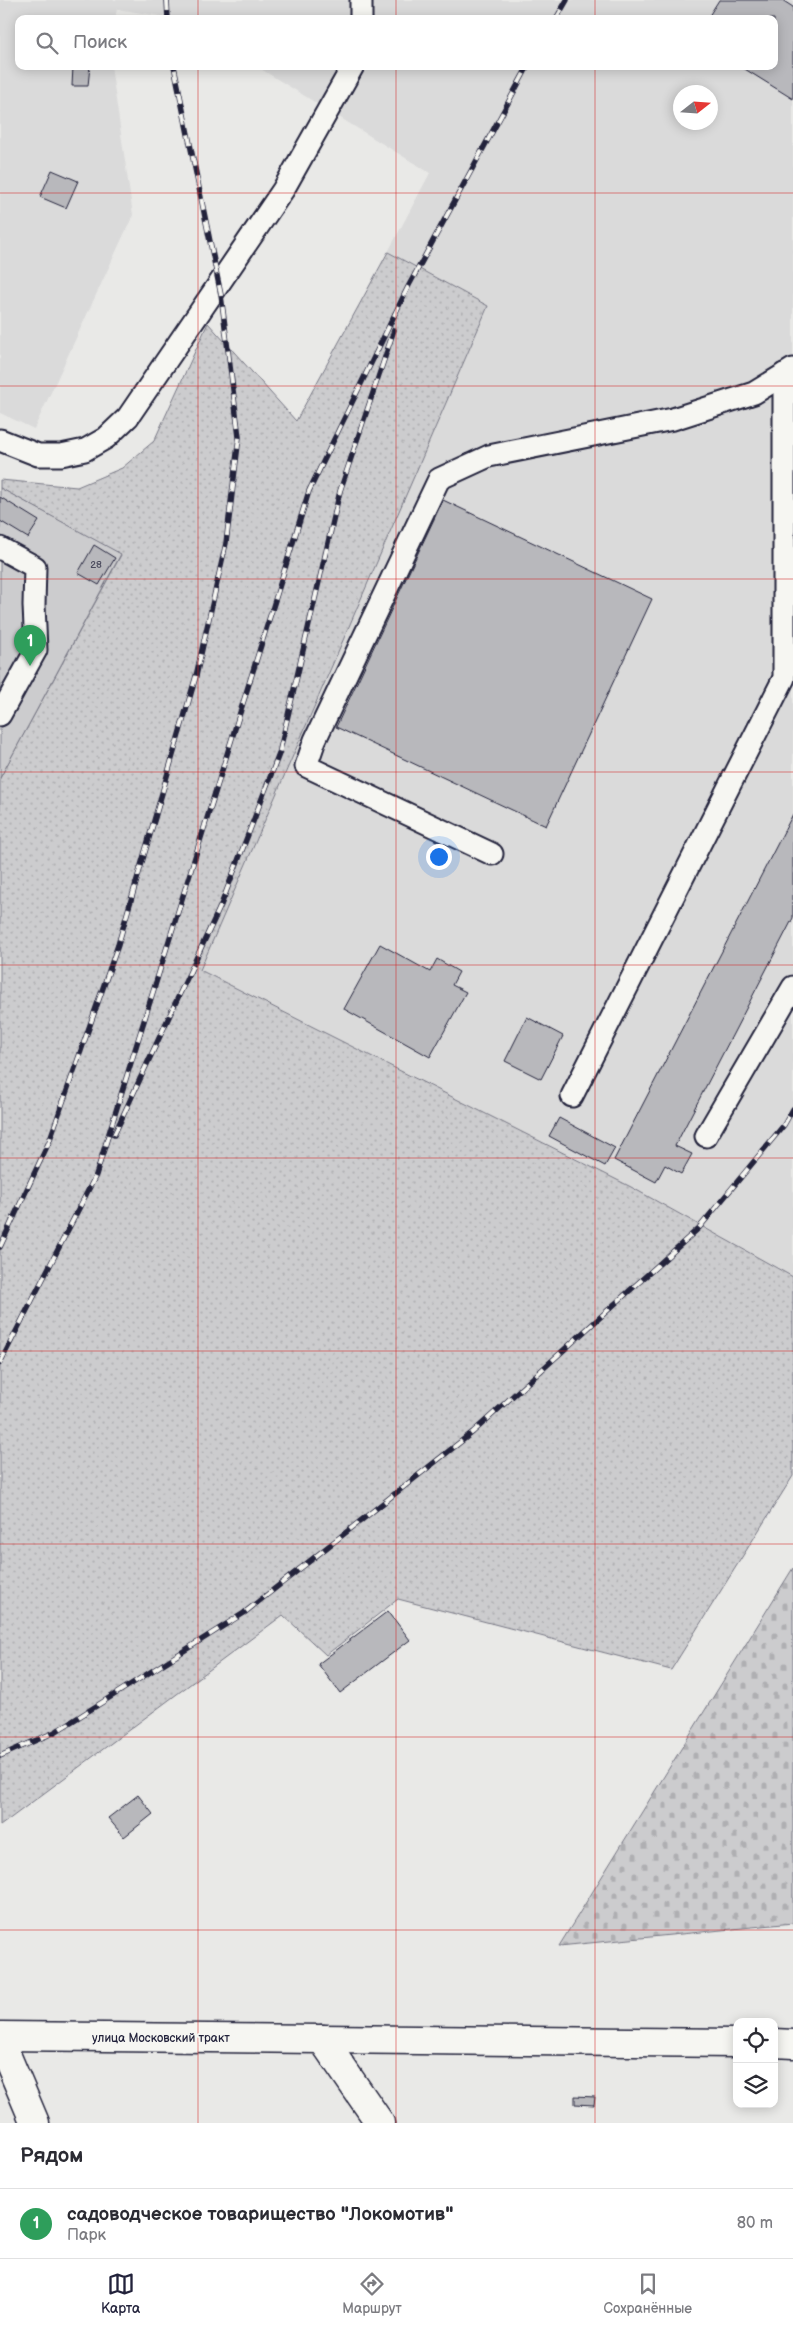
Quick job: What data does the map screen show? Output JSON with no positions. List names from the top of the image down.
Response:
{
  "streets": {
    "street": ["улица Московский тракт"]
  },
  "house_numbers": ["28"],
  "north": "right",
  "page": {
    "search": "Поиск",
    "pins": "1",
    "heading": "Рядом",
    "list": [
      {
        "mark": "1",
        "name": "садоводческое товарищество \"Локомотив\"",
        "note": "Парк",
        "value": "80 m"
      }
    ],
    "nav": ["Карта", "Маршрут", "Сохранённые"]
  }
}
